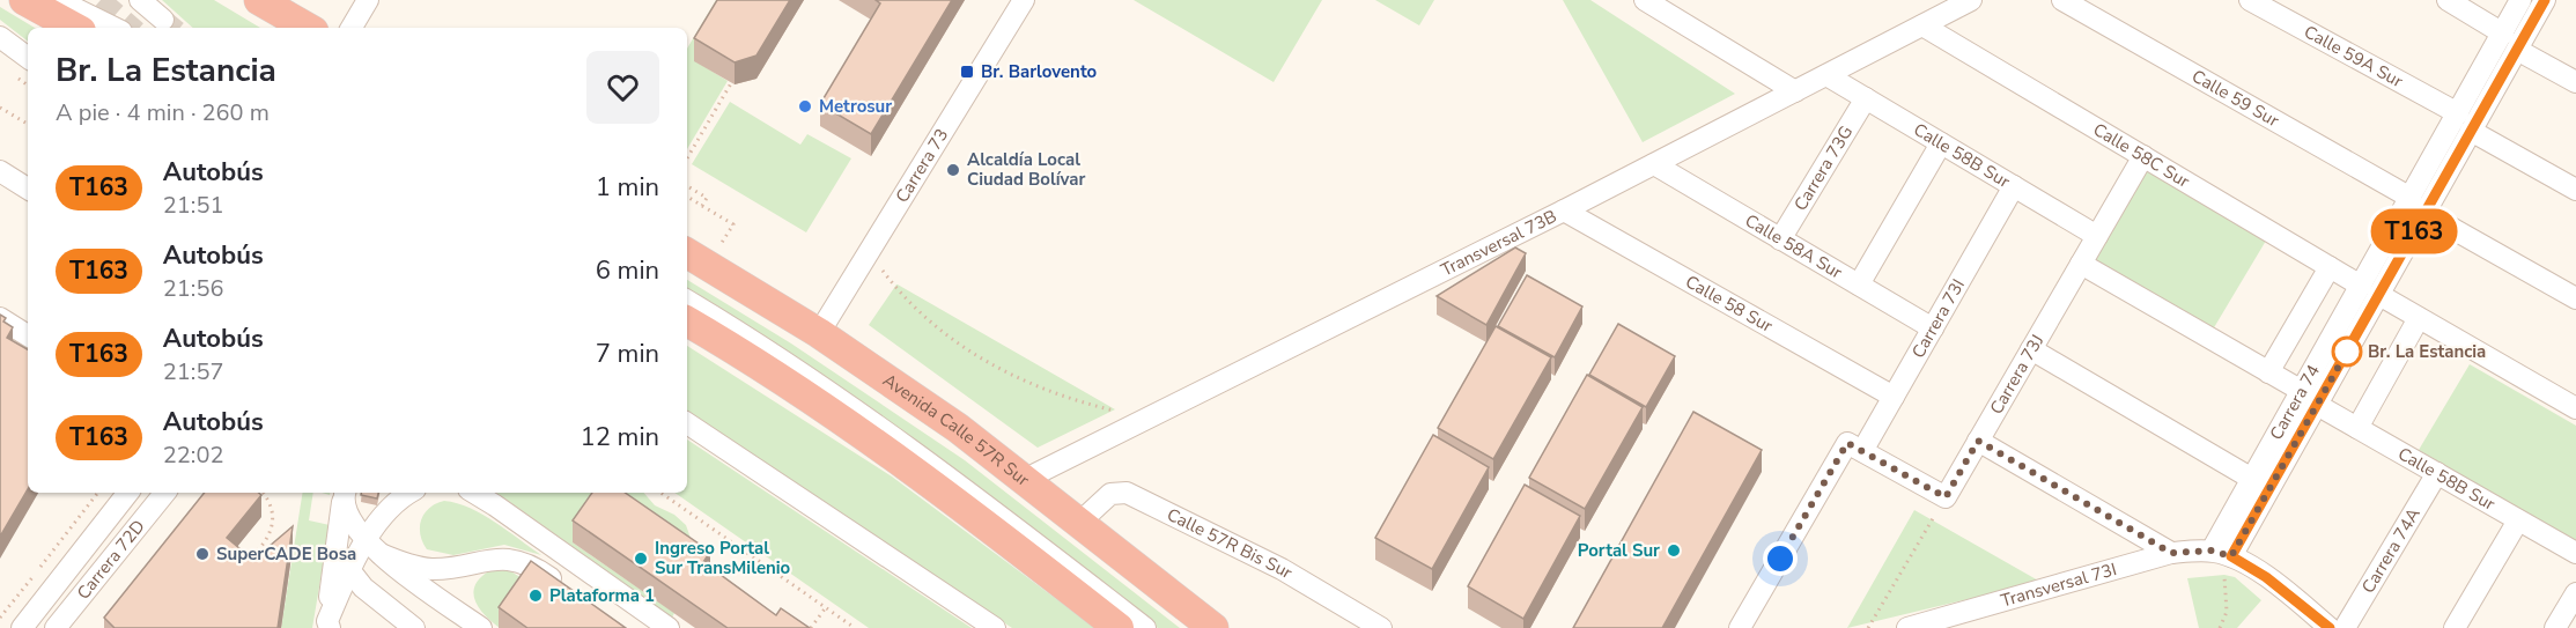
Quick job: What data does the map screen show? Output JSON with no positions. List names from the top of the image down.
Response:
{
  "streets": {
    "highway": ["Avenida Calle 57R Sur"],
    "street": [
      "Calle 59A Sur",
      "Calle 59 Sur",
      "Calle 58B Sur",
      "Calle 58C Sur",
      "Carrera 73",
      "Carrera 73G",
      "Transversal 73B",
      "Calle 58A Sur",
      "Calle 58 Sur",
      "Carrera 73I",
      "Carrera 73J",
      "Carrera 74",
      "Calle 57R Bis Sur",
      "Carrera 74A",
      "Carrera 72D",
      "Transversal 73I"
    ]
  },
  "crossings": [
    ["Calle 59A Sur", "Carrera 74"],
    ["Calle 59 Sur", "Carrera 74"],
    ["Calle 58B Sur", "Carrera 73G"],
    ["Calle 58B Sur", "Transversal 73B"],
    ["Calle 58B Sur", "Carrera 73I"],
    ["Calle 58B Sur", "Carrera 73J"],
    ["Calle 58B Sur", "Carrera 74"],
    ["Calle 58B Sur", "Carrera 74A"],
    ["Calle 58C Sur", "Transversal 73B"],
    ["Calle 58C Sur", "Carrera 73J"],
    ["Calle 58C Sur", "Carrera 74"],
    ["Carrera 73", "Avenida Calle 57R Sur"],
    ["Carrera 73G", "Calle 58A Sur"],
    ["Transversal 73B", "Calle 58A Sur"],
    ["Transversal 73B", "Calle 58 Sur"],
    ["Transversal 73B", "Avenida Calle 57R Sur"],
    ["Calle 58A Sur", "Carrera 73I"],
    ["Calle 58 Sur", "Carrera 73I"],
    ["Carrera 74", "Transversal 73I"],
    ["Avenida Calle 57R Sur", "Calle 57R Bis Sur"]
  ],
  "places": {
    "transit": ["Br. Barlovento"],
    "other": [
      "Metrosur",
      "Alcaldía Local Ciudad Bolívar",
      "Br. La Estancia",
      "Portal Sur",
      "SuperCADE Bosa",
      "Ingreso Portal Sur TransMilenio",
      "Plataforma 1"
    ]
  },
  "lines": ["bus line T163"],
  "page": {
    "on_map": "T163",
    "heading": ["Br. La Estancia", "A pie · 4 min · 260 m"],
    "list": [
      {
        "mark": "T163",
        "name": "Autobús",
        "note": "21:51",
        "value": "1 min"
      },
      {
        "mark": "T163",
        "name": "Autobús",
        "note": "21:56",
        "value": "6 min"
      },
      {
        "mark": "T163",
        "name": "Autobús",
        "note": "21:57",
        "value": "7 min"
      },
      {
        "mark": "T163",
        "name": "Autobús",
        "note": "22:02",
        "value": "12 min"
      }
    ]
  }
}
